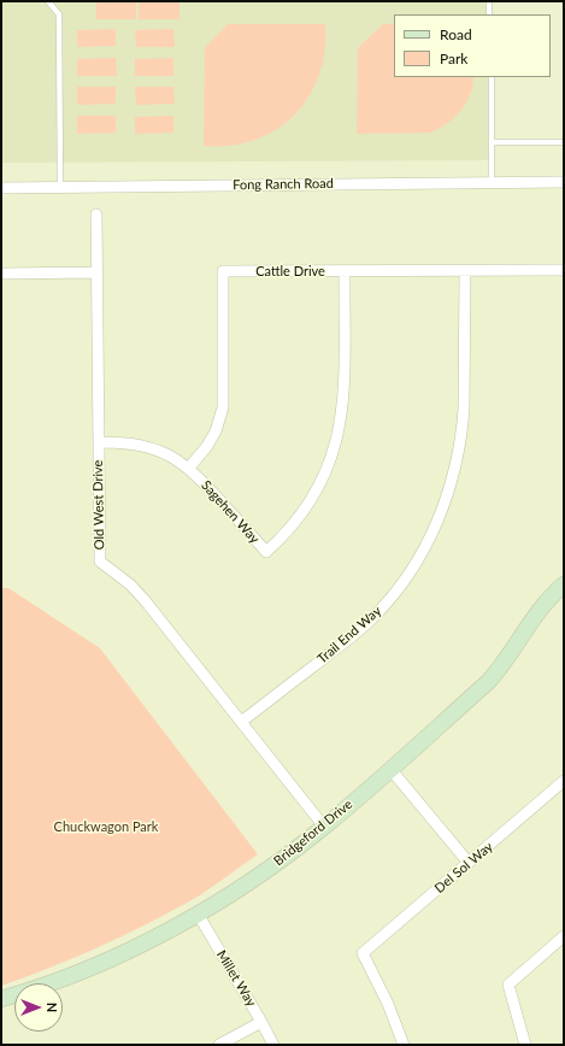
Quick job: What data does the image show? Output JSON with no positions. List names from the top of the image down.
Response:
{
  "streets": {
    "street": [
      "Fong Ranch Road",
      "Cattle Drive",
      "Old West Drive",
      "Sagehen Way",
      "Trail End Way",
      "Bridgeford Drive",
      "Del Sol Way",
      "Millet Way"
    ]
  },
  "crossings": [
    ["Cattle Drive", "Sagehen Way"],
    ["Cattle Drive", "Trail End Way"],
    ["Old West Drive", "Sagehen Way"],
    ["Old West Drive", "Trail End Way"],
    ["Old West Drive", "Bridgeford Drive"],
    ["Bridgeford Drive", "Millet Way"]
  ],
  "parks": ["Chuckwagon Park"],
  "legend": ["Road", "Park"],
  "north": "right"
}
